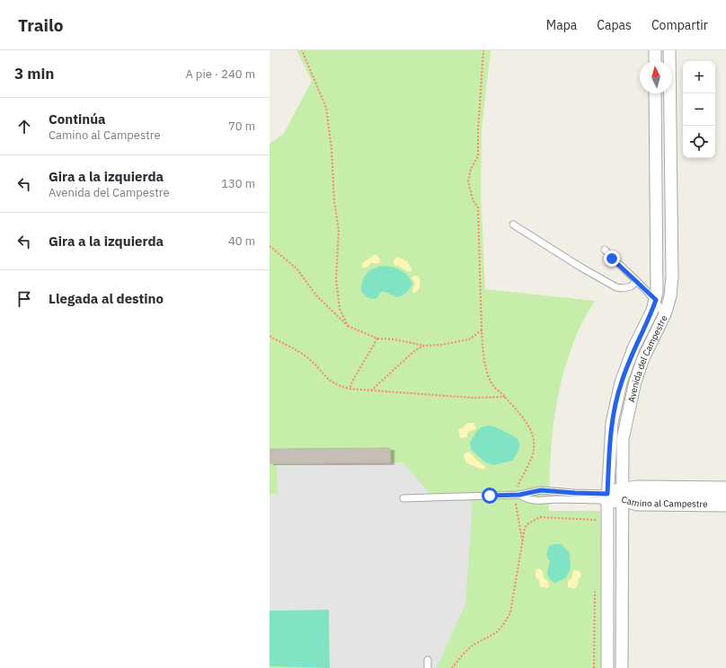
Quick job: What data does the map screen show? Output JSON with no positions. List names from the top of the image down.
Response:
{
  "streets": {
    "street": ["Avenida del Campestre", "Camino al Campestre"]
  },
  "crossings": [
    ["Avenida del Campestre", "Camino al Campestre"]
  ],
  "north": "top",
  "page": {
    "header": "Trailo",
    "nav": ["Mapa", "Capas", "Compartir"],
    "heading": ["3 min", "A pie · 240 m"],
    "map_buttons": ["+", "−"],
    "list": [
      ["Continúa", "Camino al Campestre", "70 m"],
      ["Gira a la izquierda", "Avenida del Campestre", "130 m"],
      ["Gira a la izquierda", "40 m"],
      "Llegada al destino"
    ]
  }
}
